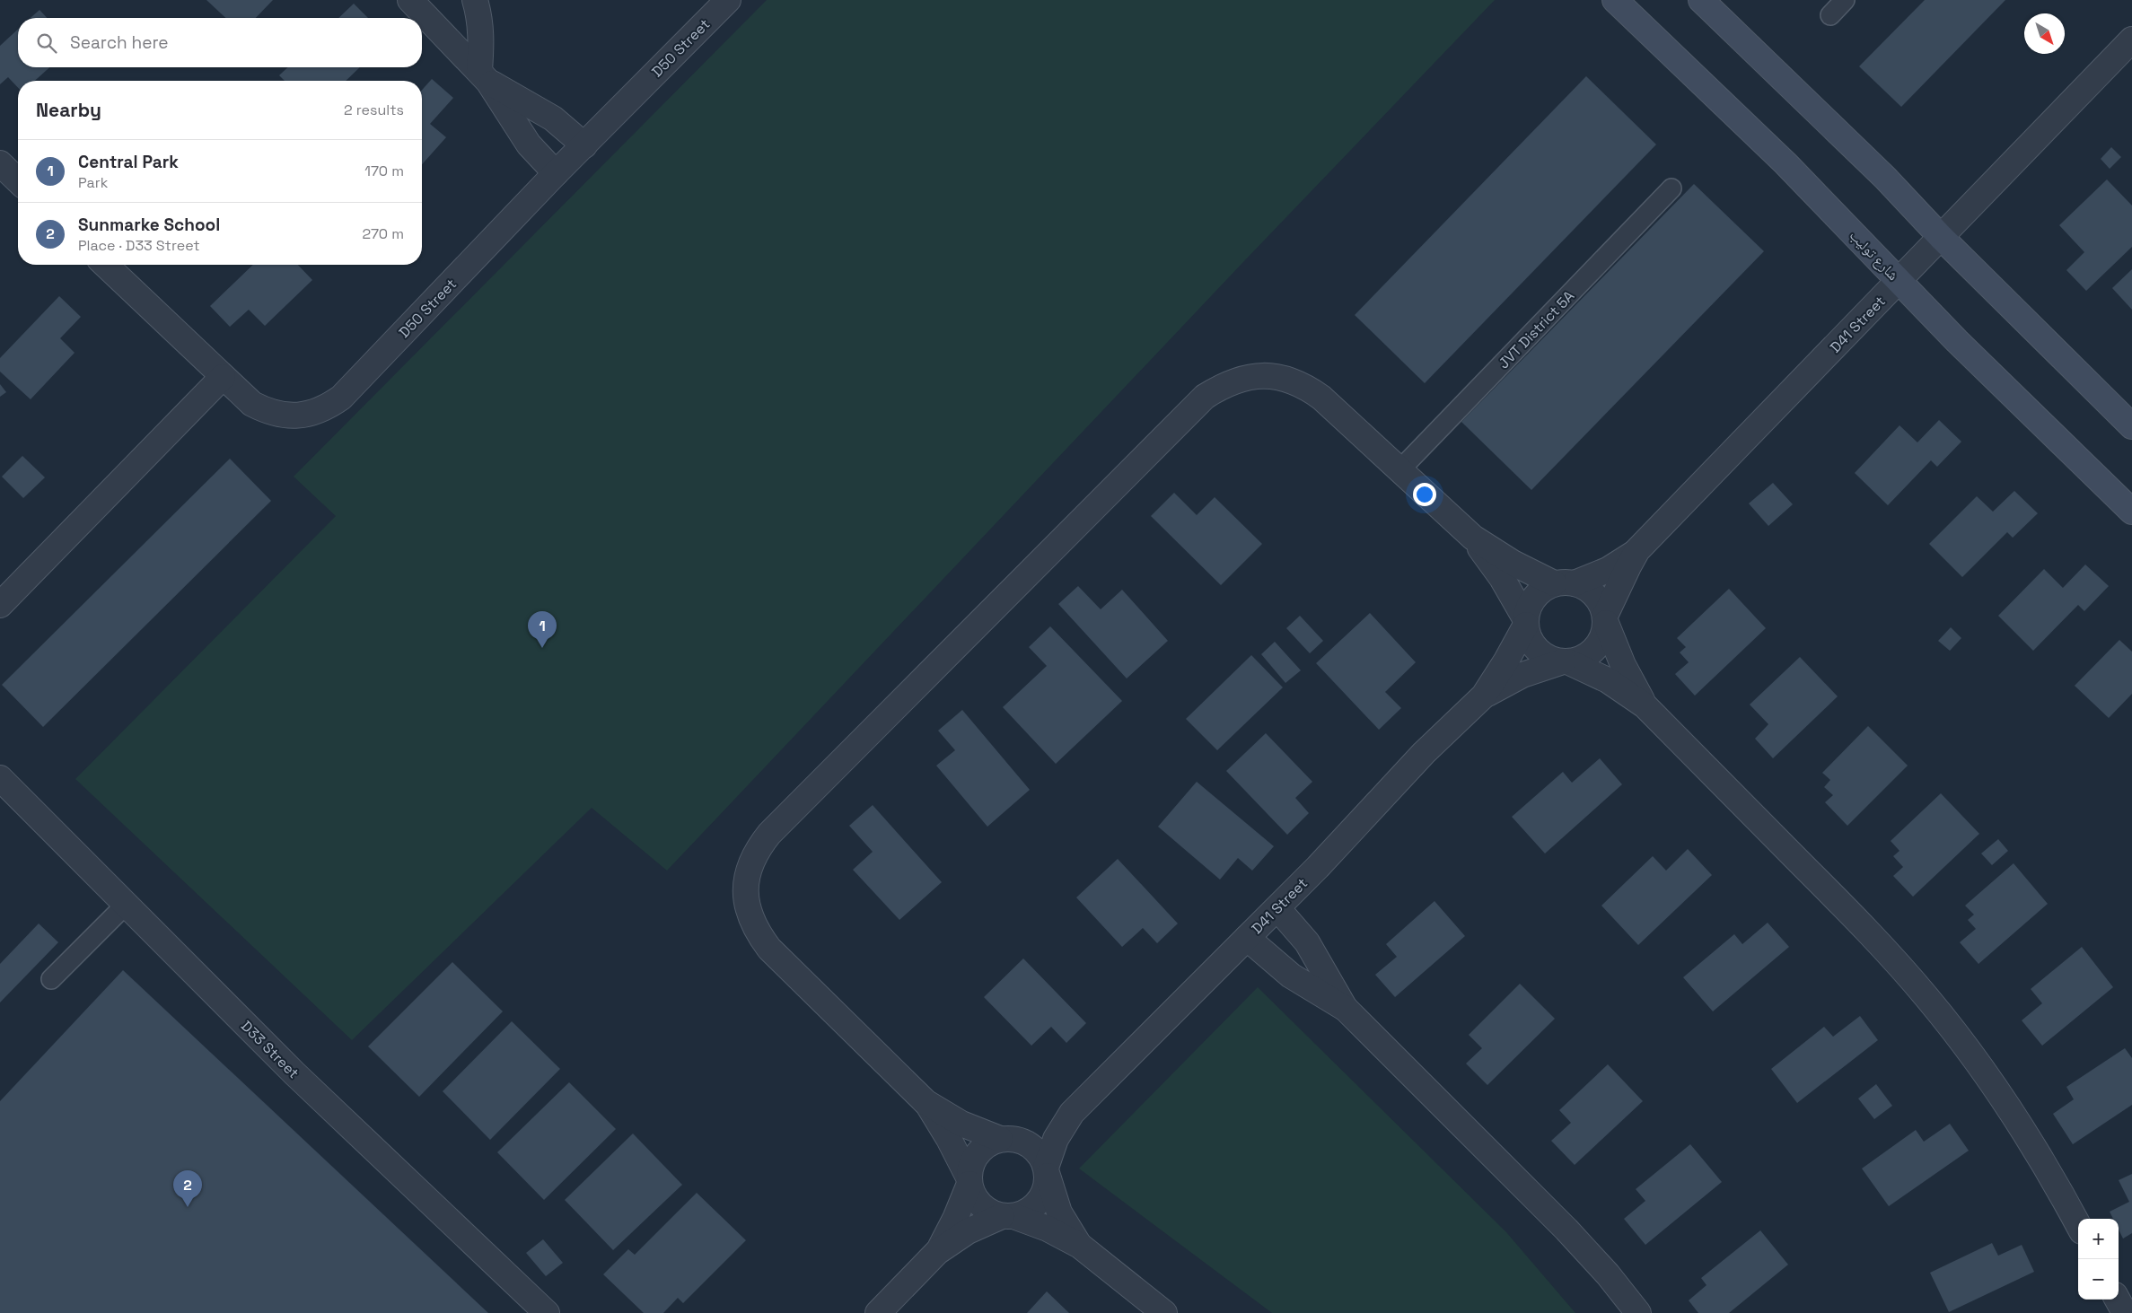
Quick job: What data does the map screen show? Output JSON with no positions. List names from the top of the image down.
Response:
{
  "streets": {
    "street": [
      "D50 Street",
      "شارع توليب",
      "D41 Street",
      "D33 Street"
    ],
    "lane": ["JVT District 5A"]
  },
  "crossings": [
    ["شارع توليب", "D41 Street"]
  ],
  "north": "bottom right",
  "page": {
    "search": "Search here",
    "heading": ["Nearby", "2 results"],
    "list": [
      {
        "mark": "1",
        "name": "Central Park",
        "note": "Park",
        "value": "170 m"
      },
      {
        "mark": "2",
        "name": "Sunmarke School",
        "note": "Place · D33 Street",
        "value": "270 m"
      }
    ],
    "pins": ["1", "2"],
    "map_buttons": ["+", "−"]
  }
}
